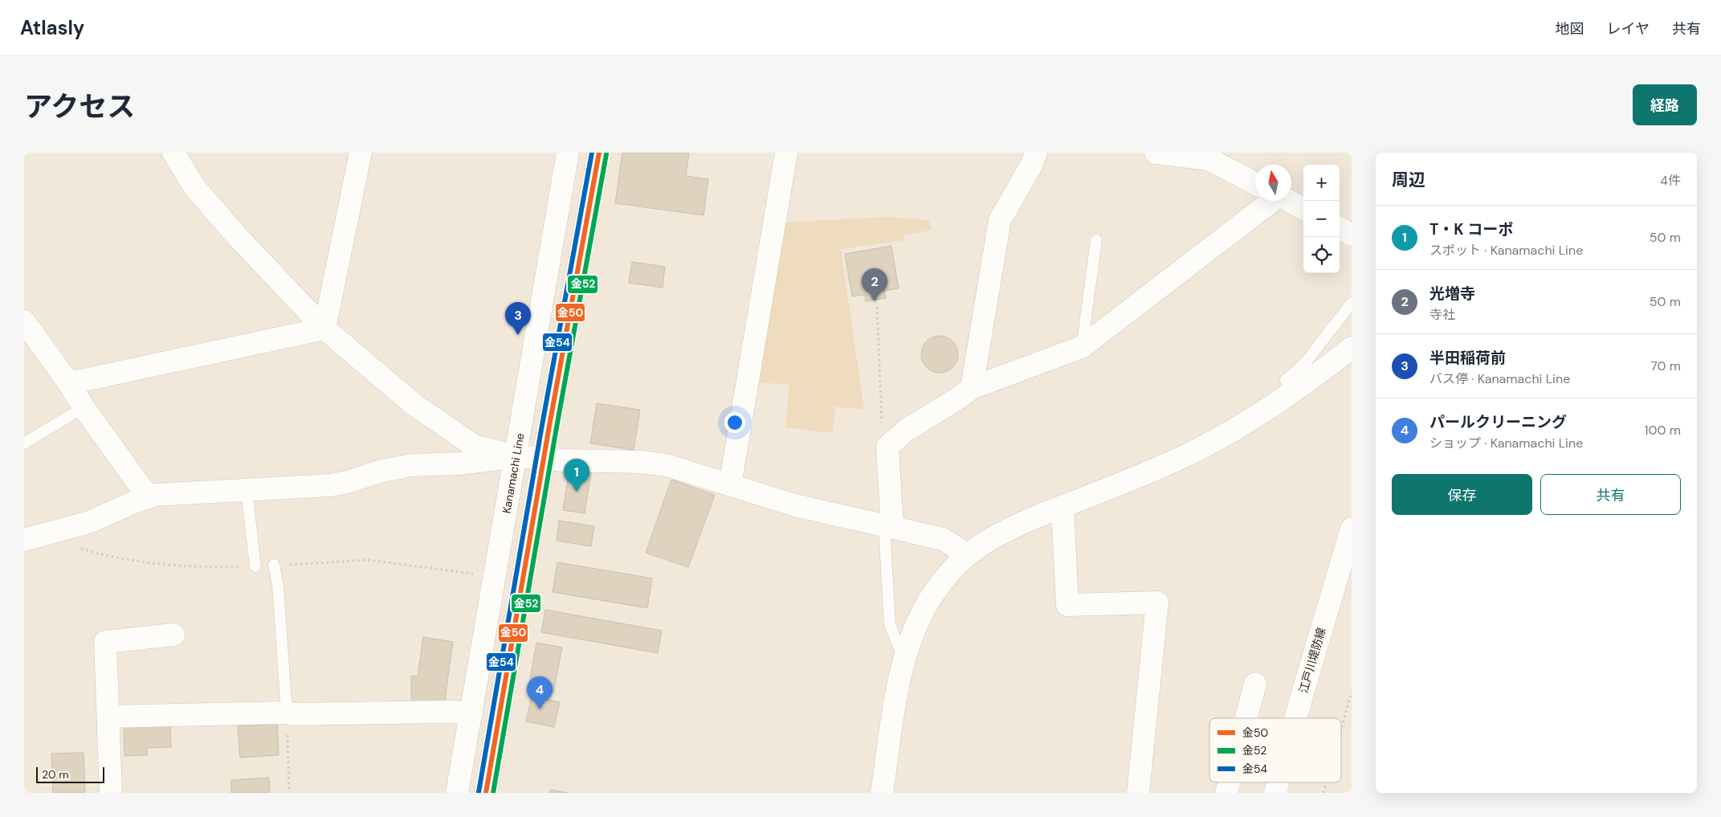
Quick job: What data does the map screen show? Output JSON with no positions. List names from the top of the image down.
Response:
{
  "streets": {
    "street": ["Kanamachi Line", "江戸川堤防線"]
  },
  "lines": ["transit line 金50", "transit line 金54", "transit line 金52"],
  "legend": ["金50", "金52", "金54"],
  "scale_bar": "20 m",
  "north": "top",
  "page": {
    "header": "Atlasly",
    "nav": ["地図", "レイヤ", "共有"],
    "title": "アクセス",
    "buttons": [
      "経路",
      ["保存", "共有"]
    ],
    "heading": ["周辺", "4件"],
    "map_buttons": ["+", "−"],
    "list": [
      {
        "mark": "1",
        "name": "T・K コーポ",
        "note": "スポット · Kanamachi Line",
        "value": "50 m"
      },
      {
        "mark": "2",
        "name": "光増寺",
        "note": "寺社",
        "value": "50 m"
      },
      {
        "mark": "3",
        "name": "半田稲荷前",
        "note": "バス停 · Kanamachi Line",
        "value": "70 m"
      },
      {
        "mark": "4",
        "name": "パールクリーニング",
        "note": "ショップ · Kanamachi Line",
        "value": "100 m"
      }
    ],
    "pins": [
      "2",
      "3",
      "1",
      "4"
    ],
    "scale": "20 m"
  }
}
